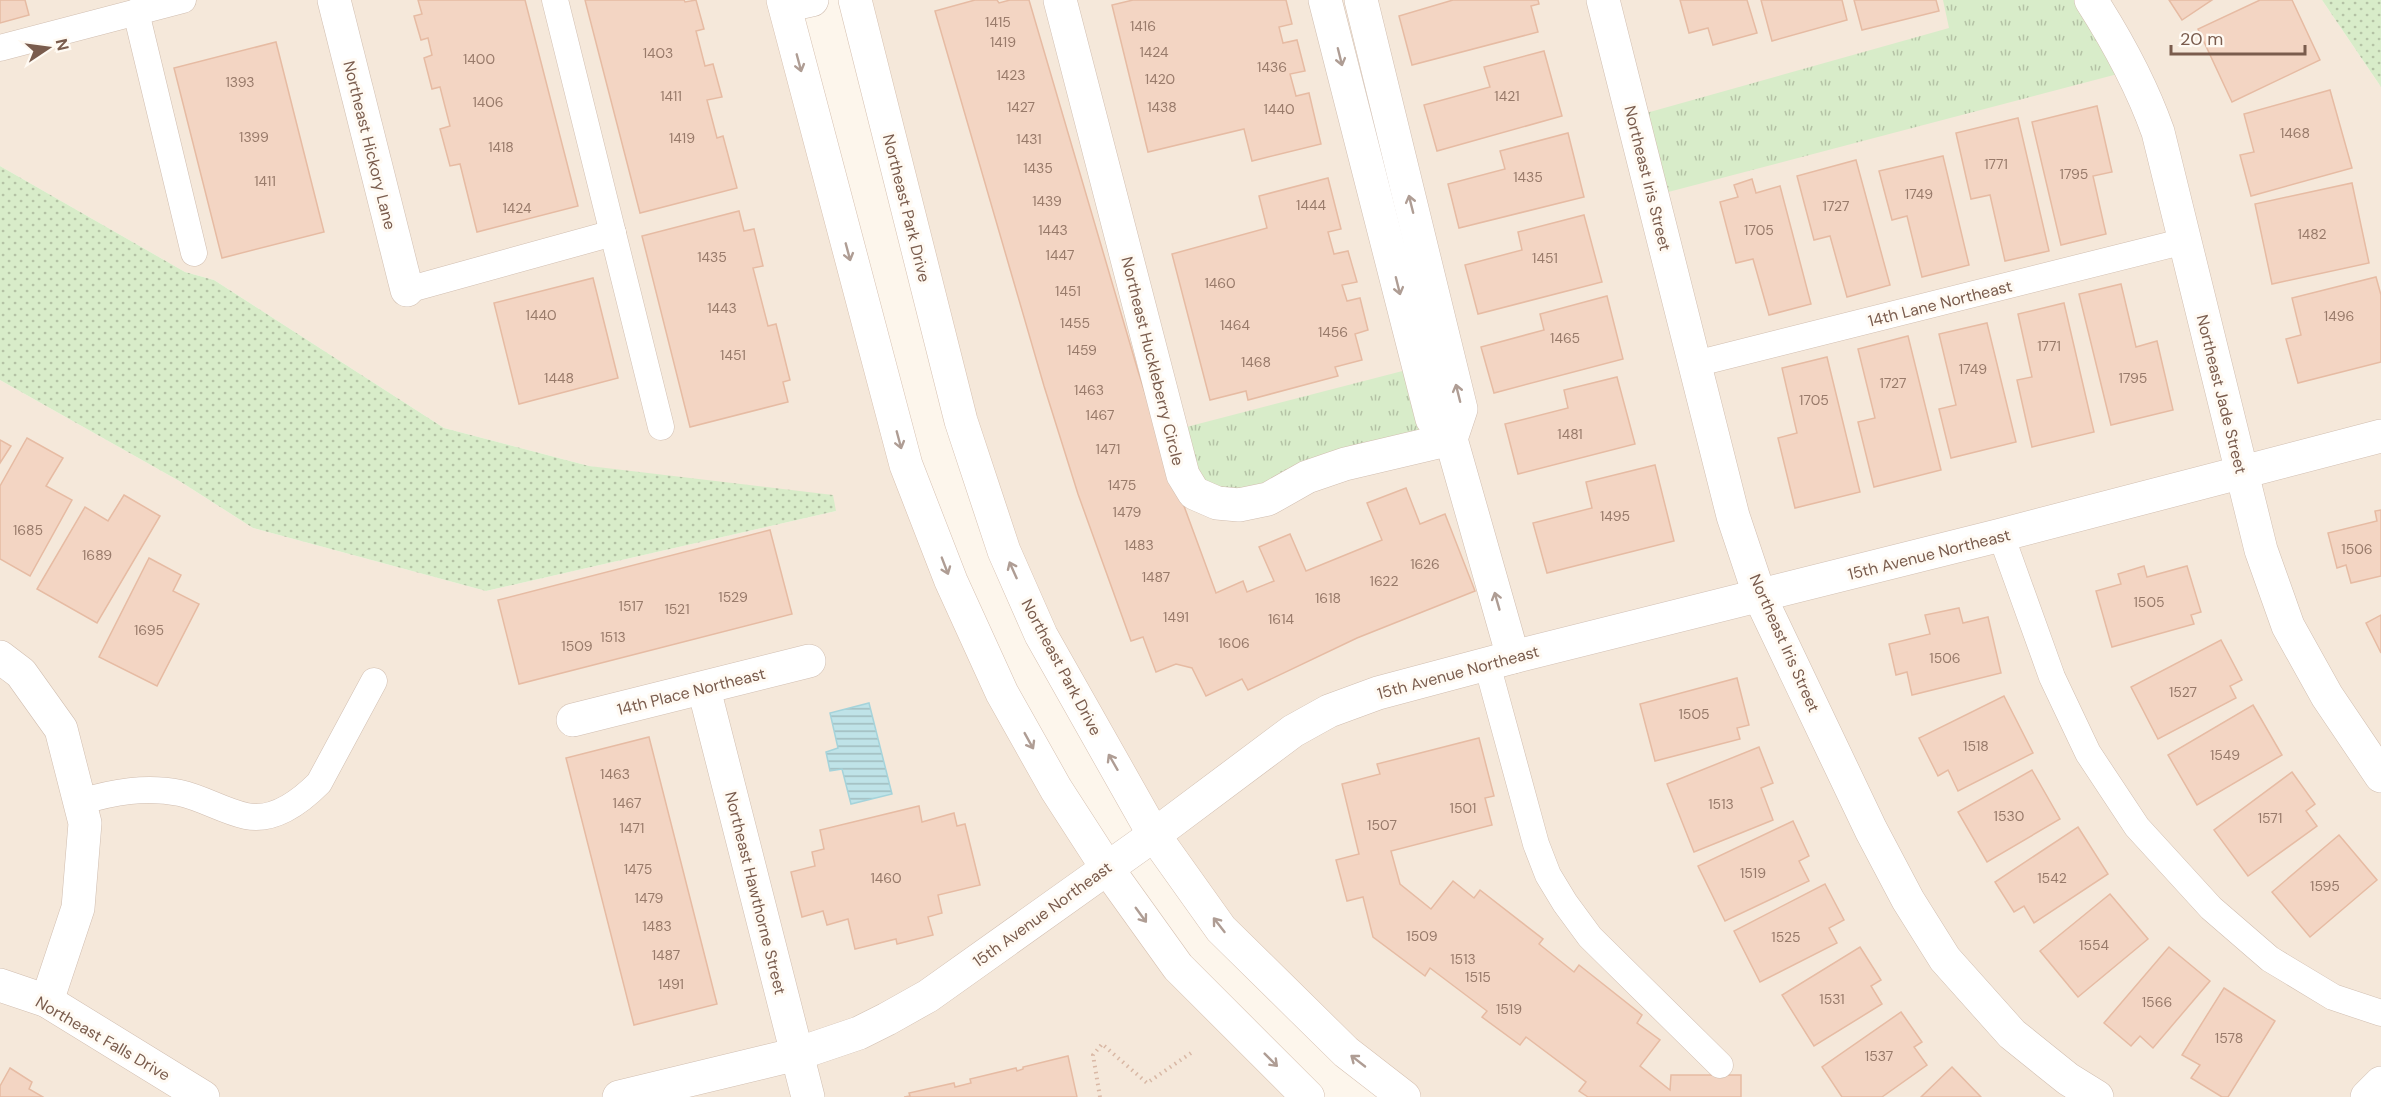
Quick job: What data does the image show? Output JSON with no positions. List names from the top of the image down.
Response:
{
  "streets": {
    "street": [
      "Northeast Hickory Lane",
      "Northeast Iris Street",
      "Northeast Park Drive",
      "Northeast Huckleberry Circle",
      "Northeast Jade Street",
      "15th Avenue Northeast",
      "14th Place Northeast",
      "Northeast Hawthorne Street",
      "Northeast Falls Drive"
    ],
    "lane": ["14th Lane Northeast"]
  },
  "crossings": [
    ["Northeast Iris Street", "14th Lane Northeast"],
    ["Northeast Iris Street", "15th Avenue Northeast"],
    ["Northeast Park Drive", "15th Avenue Northeast"],
    ["14th Lane Northeast", "Northeast Jade Street"],
    ["Northeast Jade Street", "15th Avenue Northeast"],
    ["15th Avenue Northeast", "Northeast Hawthorne Street"],
    ["14th Place Northeast", "Northeast Hawthorne Street"]
  ],
  "house_numbers": [
    "1415",
    "1416",
    "1419",
    "1424",
    "1403",
    "1400",
    "1436",
    "1423",
    "1420",
    "1393",
    "1411",
    "1421",
    "1406",
    "1427",
    "1438",
    "1440",
    "1468",
    "1399",
    "1419",
    "1431",
    "1418",
    "1771",
    "1435",
    "1795",
    "1435",
    "1411",
    "1749",
    "1439",
    "1444",
    "1727",
    "1424",
    "1443",
    "1705",
    "1482",
    "1447",
    "1435",
    "1451",
    "1460",
    "1451",
    "1443",
    "1440",
    "1496",
    "1455",
    "1464",
    "1456",
    "1465",
    "1771",
    "1459",
    "1451",
    "1468",
    "1749",
    "1448",
    "1795",
    "1727",
    "1463",
    "1705",
    "1467",
    "1481",
    "1471",
    "1475",
    "1479",
    "1495",
    "1685",
    "1483",
    "1506",
    "1689",
    "1626",
    "1487",
    "1622",
    "1529",
    "1618",
    "1505",
    "1517",
    "1521",
    "1491",
    "1614",
    "1695",
    "1513",
    "1606",
    "1509",
    "1506",
    "1527",
    "1505",
    "1518",
    "1549",
    "1463",
    "1467",
    "1513",
    "1501",
    "1530",
    "1571",
    "1507",
    "1471",
    "1475",
    "1519",
    "1460",
    "1542",
    "1595",
    "1479",
    "1483",
    "1509",
    "1525",
    "1554",
    "1487",
    "1513",
    "1515",
    "1491",
    "1531",
    "1566",
    "1519",
    "1578",
    "1537"
  ],
  "scale_bar": "20 m",
  "north": "right"
}
